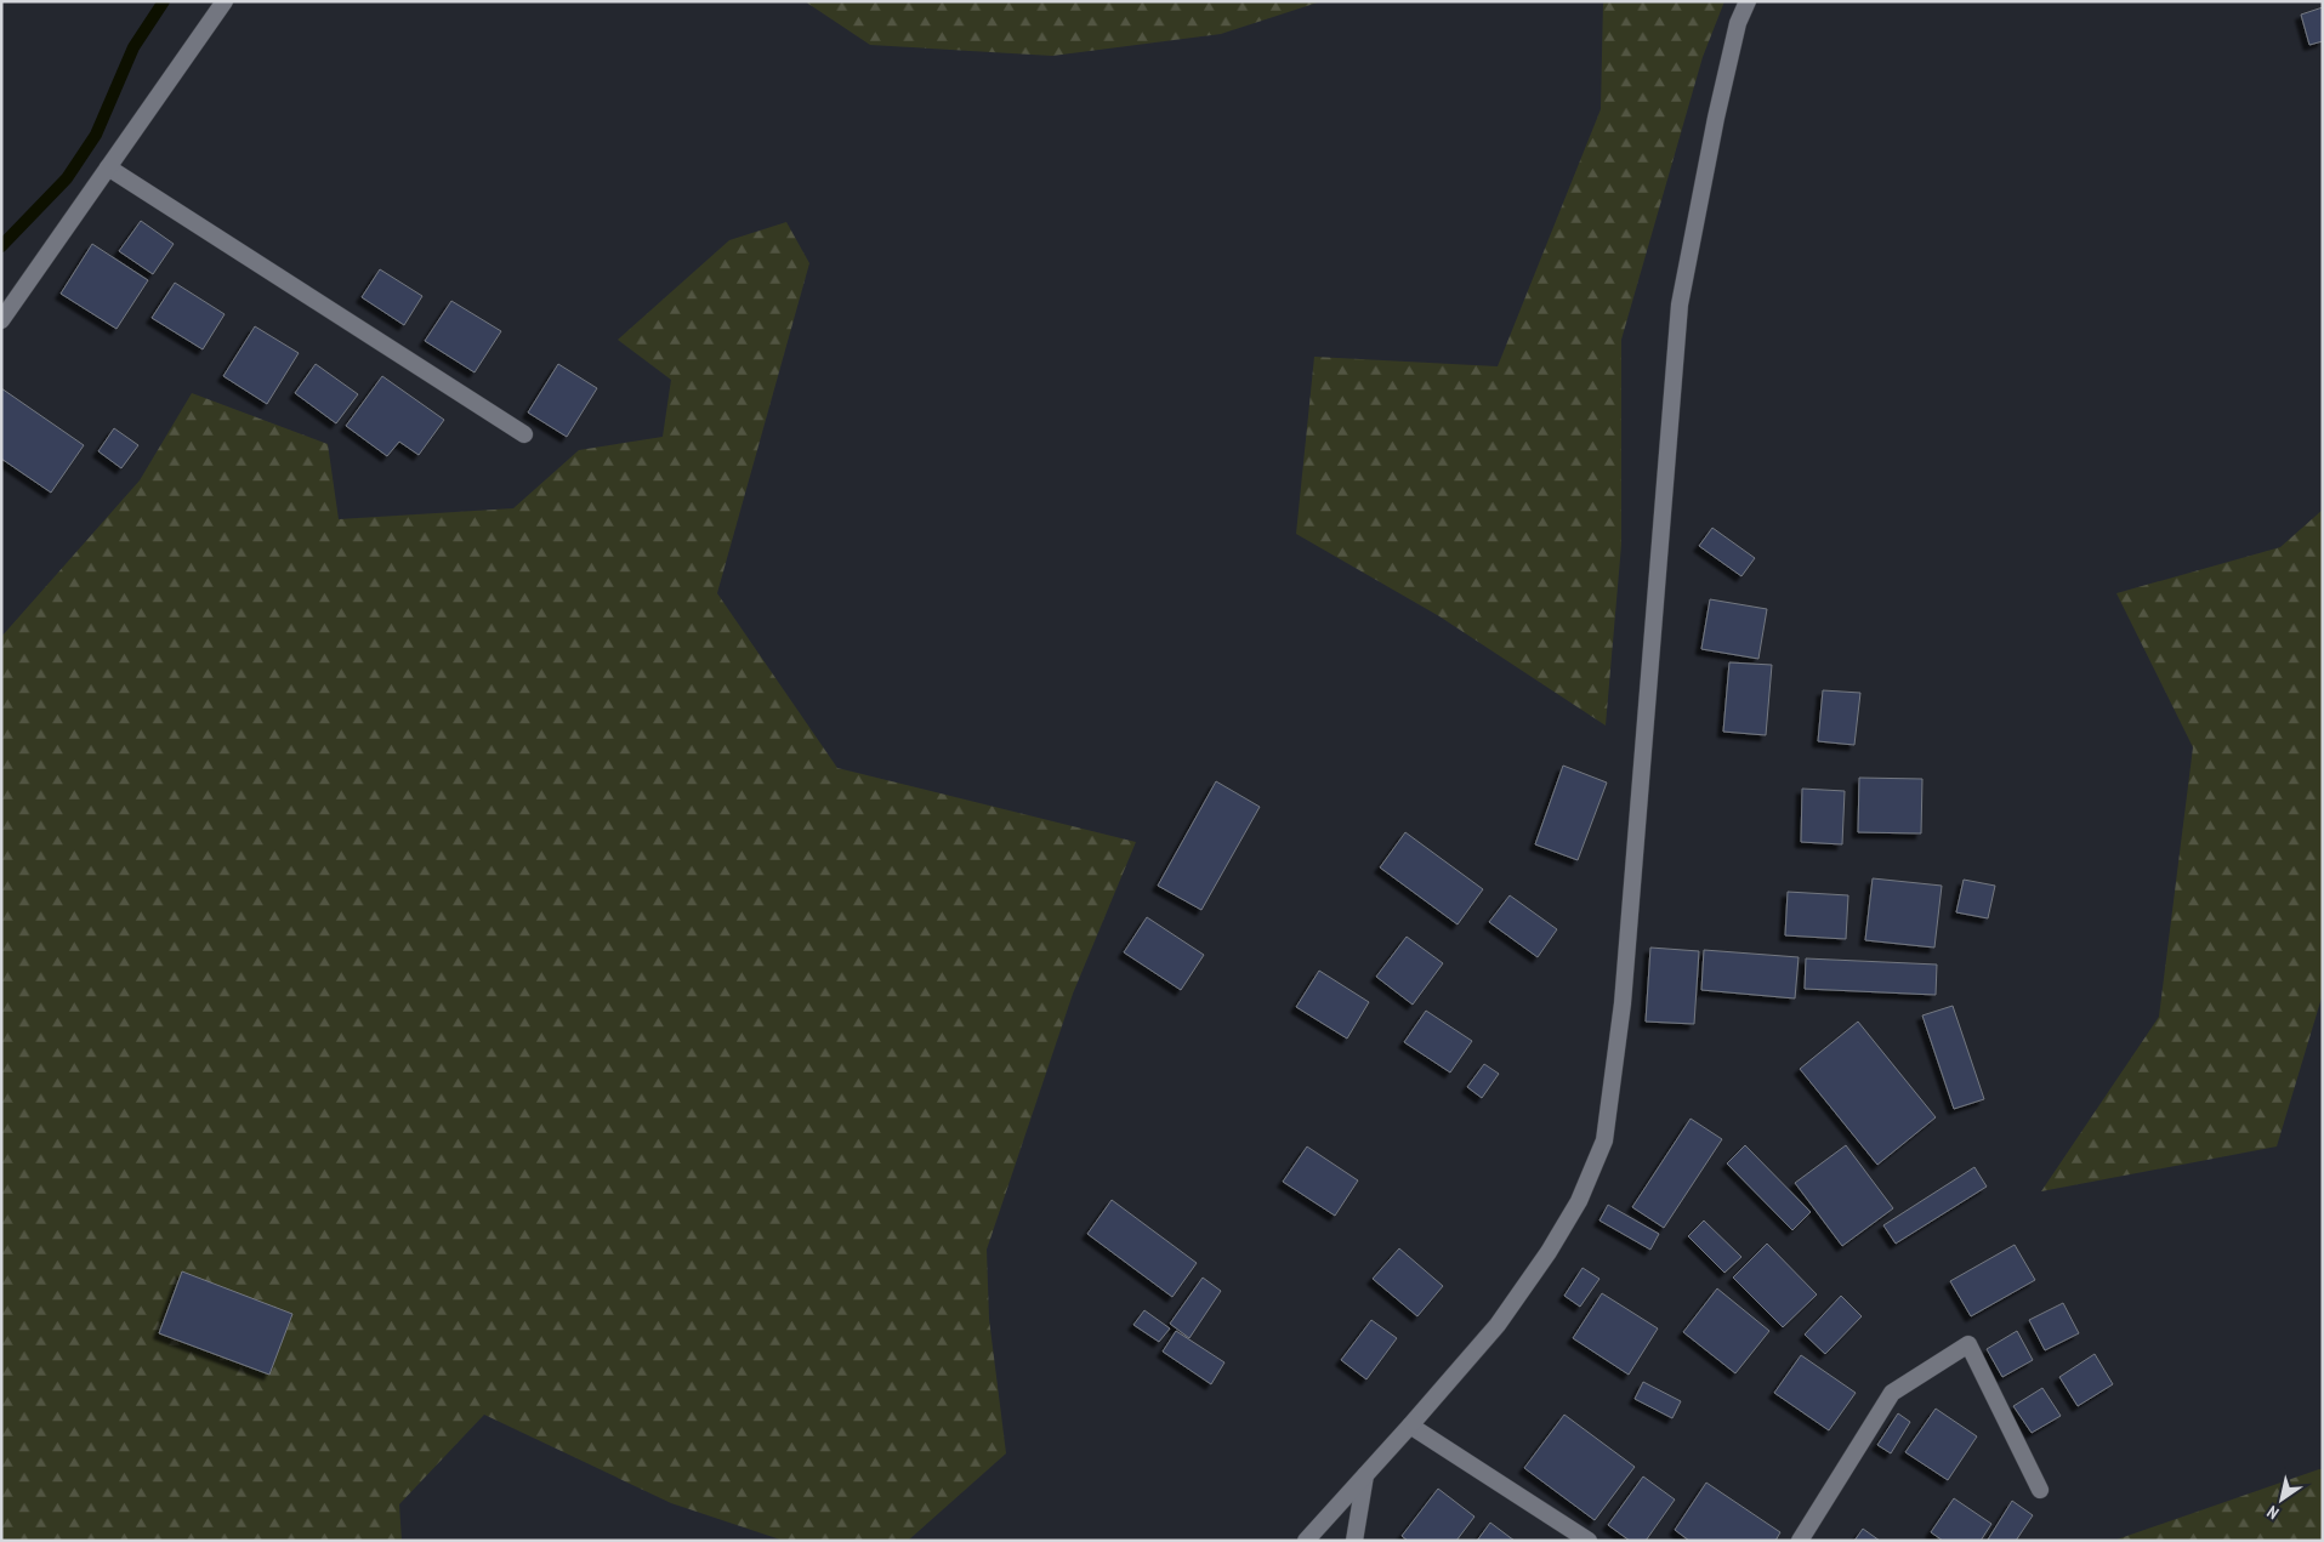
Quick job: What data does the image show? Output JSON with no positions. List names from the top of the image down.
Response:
{
  "north": "bottom left"
}
